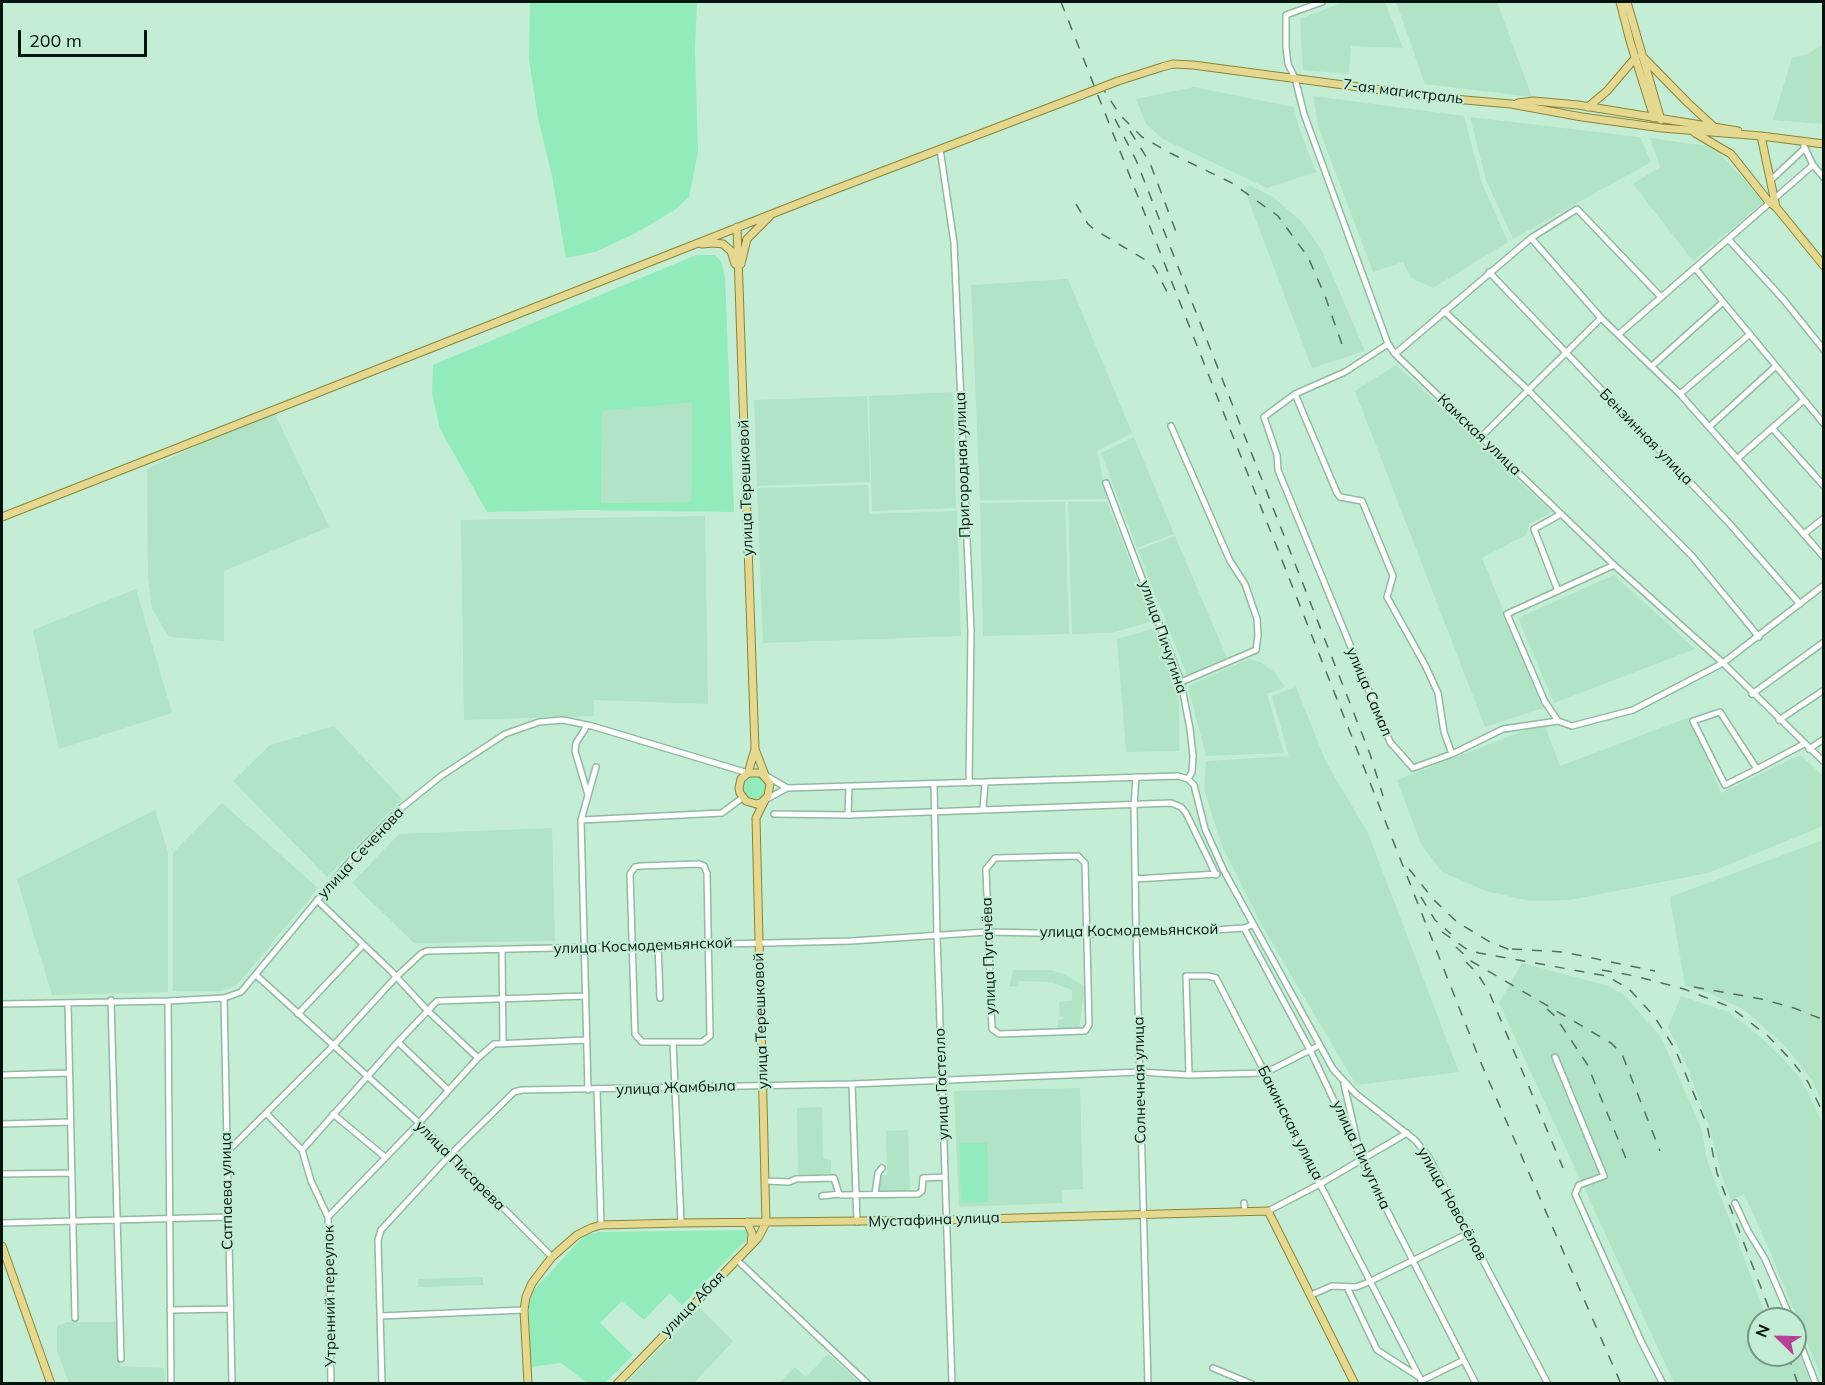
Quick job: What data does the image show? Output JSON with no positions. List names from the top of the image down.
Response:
{
  "streets": {
    "main road": [
      "7-ая магистраль",
      "улица Терешковой",
      "Мустафина улица",
      "улица Абая"
    ],
    "street": [
      "Камская улица",
      "Бензинная улица",
      "Пригородная улица",
      "улица Пичугина",
      "улица Самал",
      "улица Сеченова",
      "улица Космодемьянской",
      "улица Пугачёва",
      "Солнечная улица",
      "улица Гастелло",
      "улица Жамбыла",
      "Бакинская улица",
      "улица Писарева",
      "Сатпаева улица",
      "улица Новосёлов",
      "Утренний переулок"
    ]
  },
  "crossings": [
    ["7-ая магистраль", "Камская улица"],
    ["7-ая магистраль", "Пригородная улица"],
    ["7-ая магистраль", "улица Терешковой"],
    ["улица Терешковой", "улица Космодемьянской"],
    ["улица Терешковой", "улица Жамбыла"],
    ["улица Терешковой", "Мустафина улица"],
    ["улица Терешковой", "улица Абая"],
    ["улица Пичугина", "улица Космодемьянской"],
    ["улица Пичугина", "улица Жамбыла"],
    ["улица Пичугина", "Мустафина улица"],
    ["улица Сеченова", "улица Писарева"],
    ["улица Сеченова", "Сатпаева улица"],
    ["улица Космодемьянской", "улица Пугачёва"],
    ["улица Космодемьянской", "Солнечная улица"],
    ["улица Космодемьянской", "улица Гастелло"],
    ["улица Космодемьянской", "улица Писарева"],
    ["улица Космодемьянской", "Сатпаева улица"],
    ["улица Космодемьянской", "улица Новосёлов"],
    ["Солнечная улица", "улица Жамбыла"],
    ["Солнечная улица", "Мустафина улица"],
    ["улица Гастелло", "улица Жамбыла"],
    ["улица Гастелло", "Мустафина улица"],
    ["улица Жамбыла", "Бакинская улица"],
    ["улица Жамбыла", "улица Писарева"],
    ["улица Жамбыла", "улица Новосёлов"],
    ["Бакинская улица", "Мустафина улица"],
    ["улица Писарева", "Мустафина улица"],
    ["улица Писарева", "Утренний переулок"],
    ["улица Новосёлов", "Мустафина улица"],
    ["Мустафина улица", "улица Абая"]
  ],
  "scale_bar": "200 m",
  "north": "top left"
}
